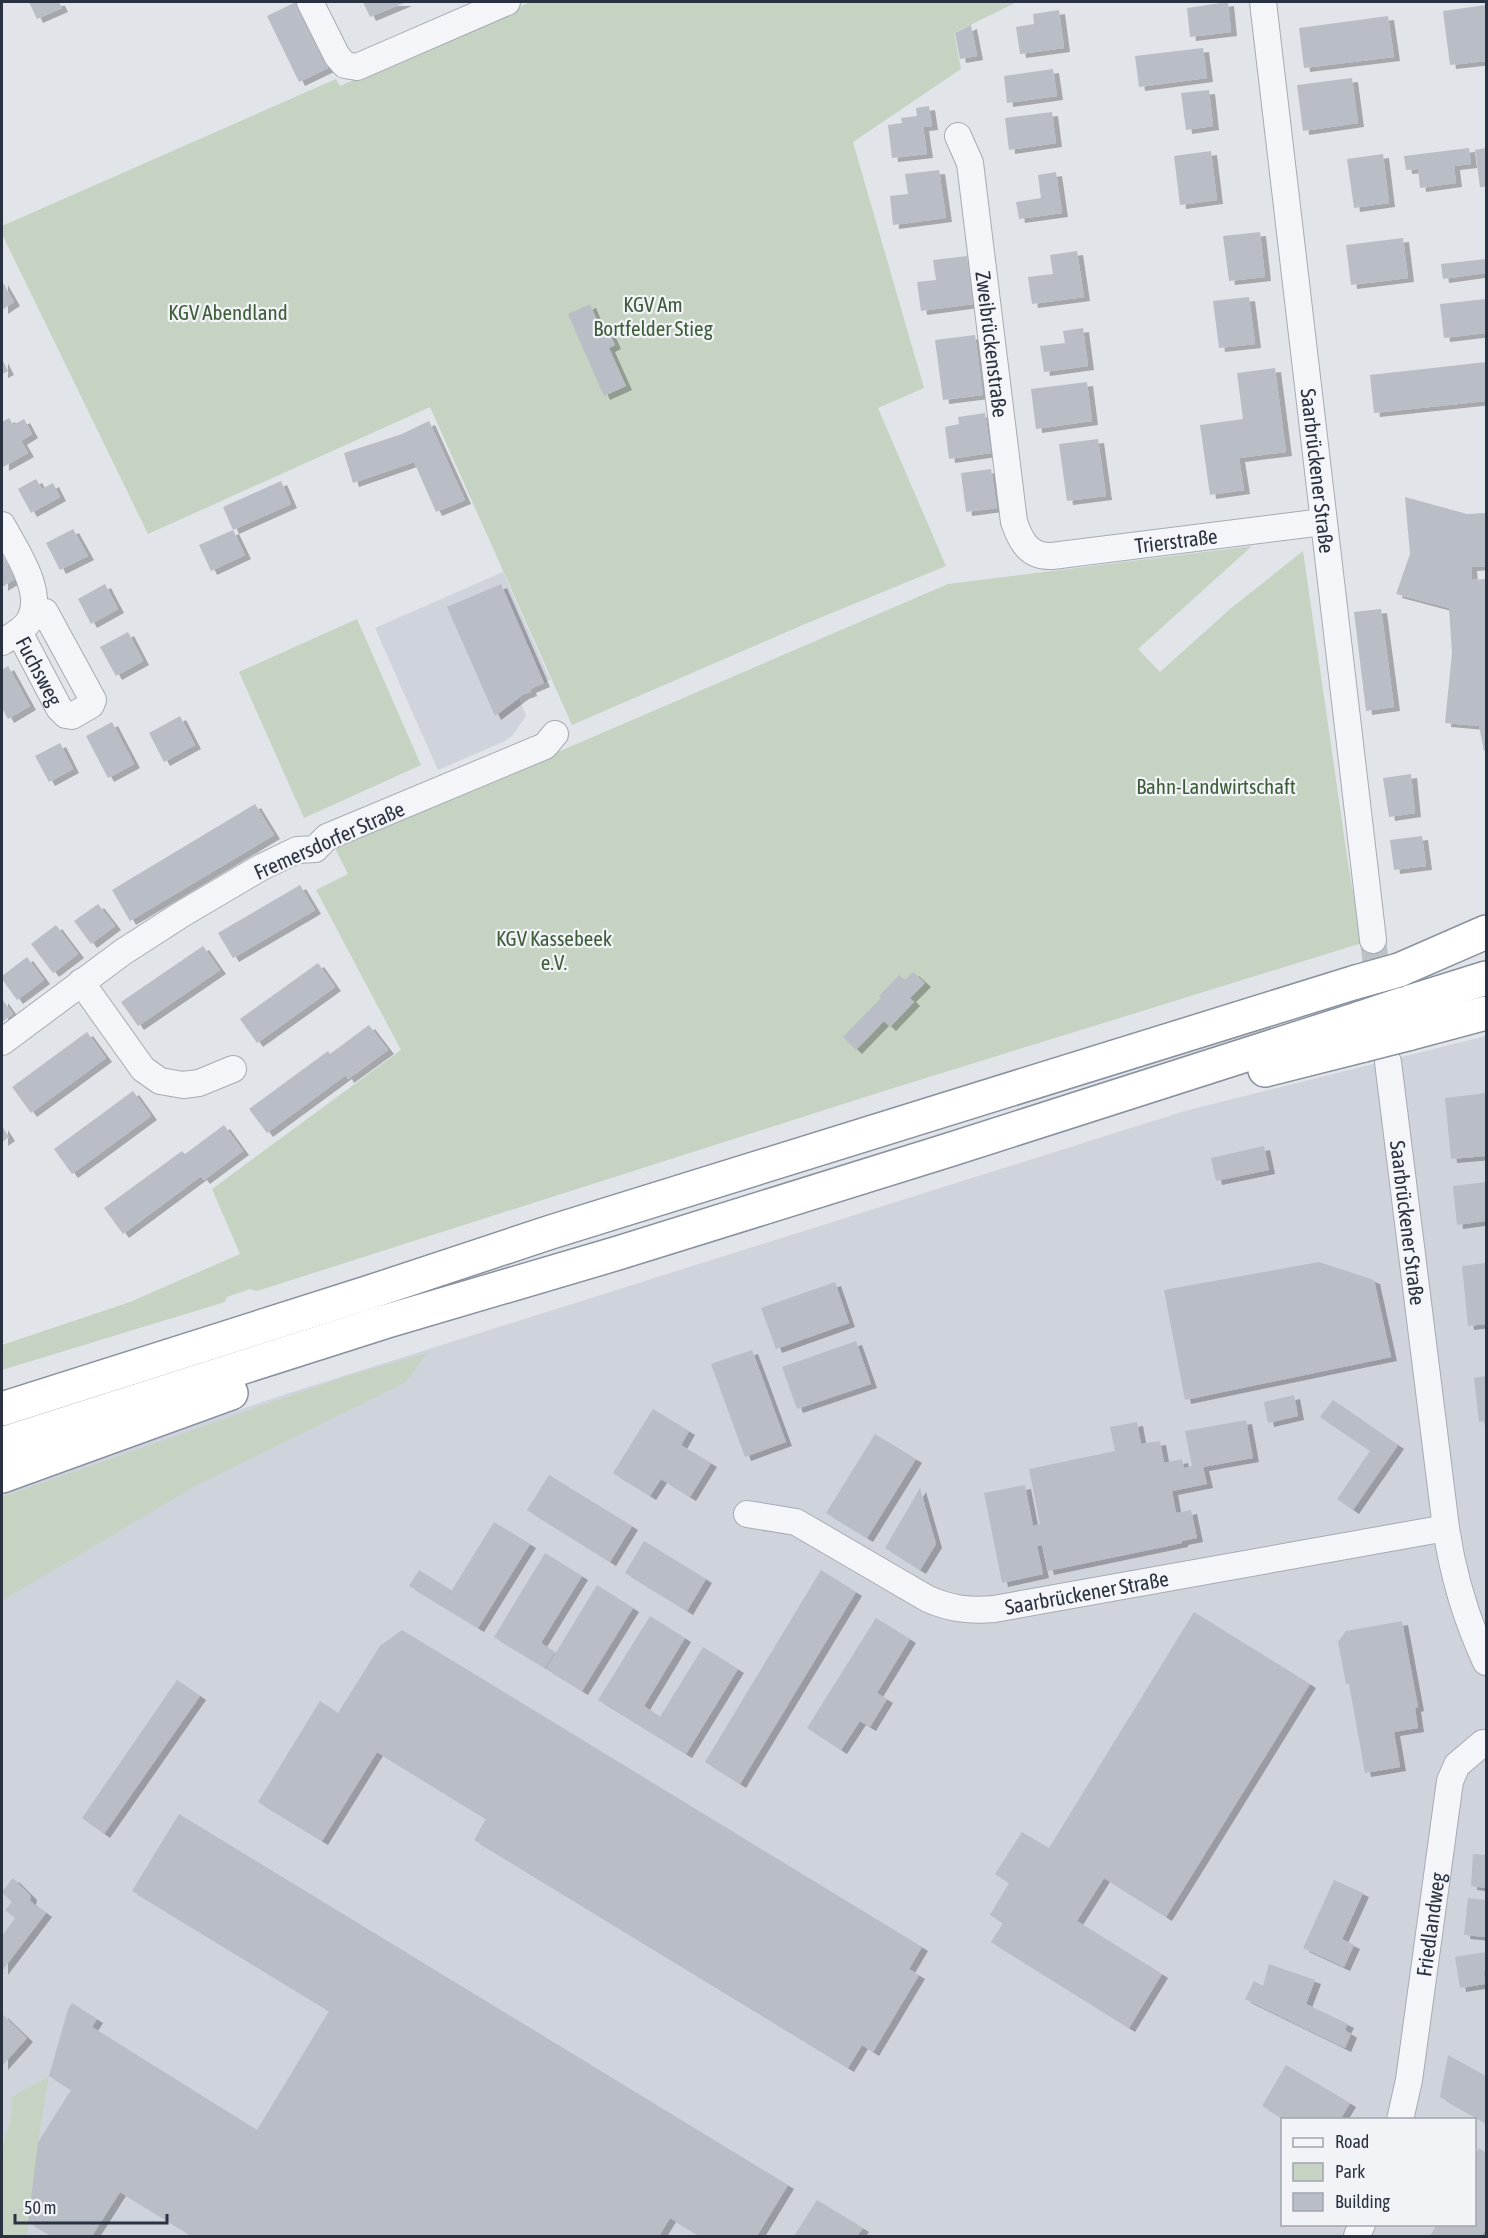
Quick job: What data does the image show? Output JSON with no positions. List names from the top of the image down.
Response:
{
  "streets": {
    "street": [
      "Zweibrückenstraße",
      "Saarbrückener Straße",
      "Trierstraße",
      "Fuchsweg",
      "Fremersdorfer Straße",
      "Friedlandweg"
    ]
  },
  "crossings": [
    ["Zweibrückenstraße", "Trierstraße"],
    ["Saarbrückener Straße", "Trierstraße"]
  ],
  "parks": [
    "KGV Am Bortfelder Stieg",
    "KGV Abendland",
    "Bahn-Landwirtschaft",
    "KGV Kassebeek e.V."
  ],
  "legend": ["Road", "Park", "Building"],
  "scale_bar": "50 m"
}
